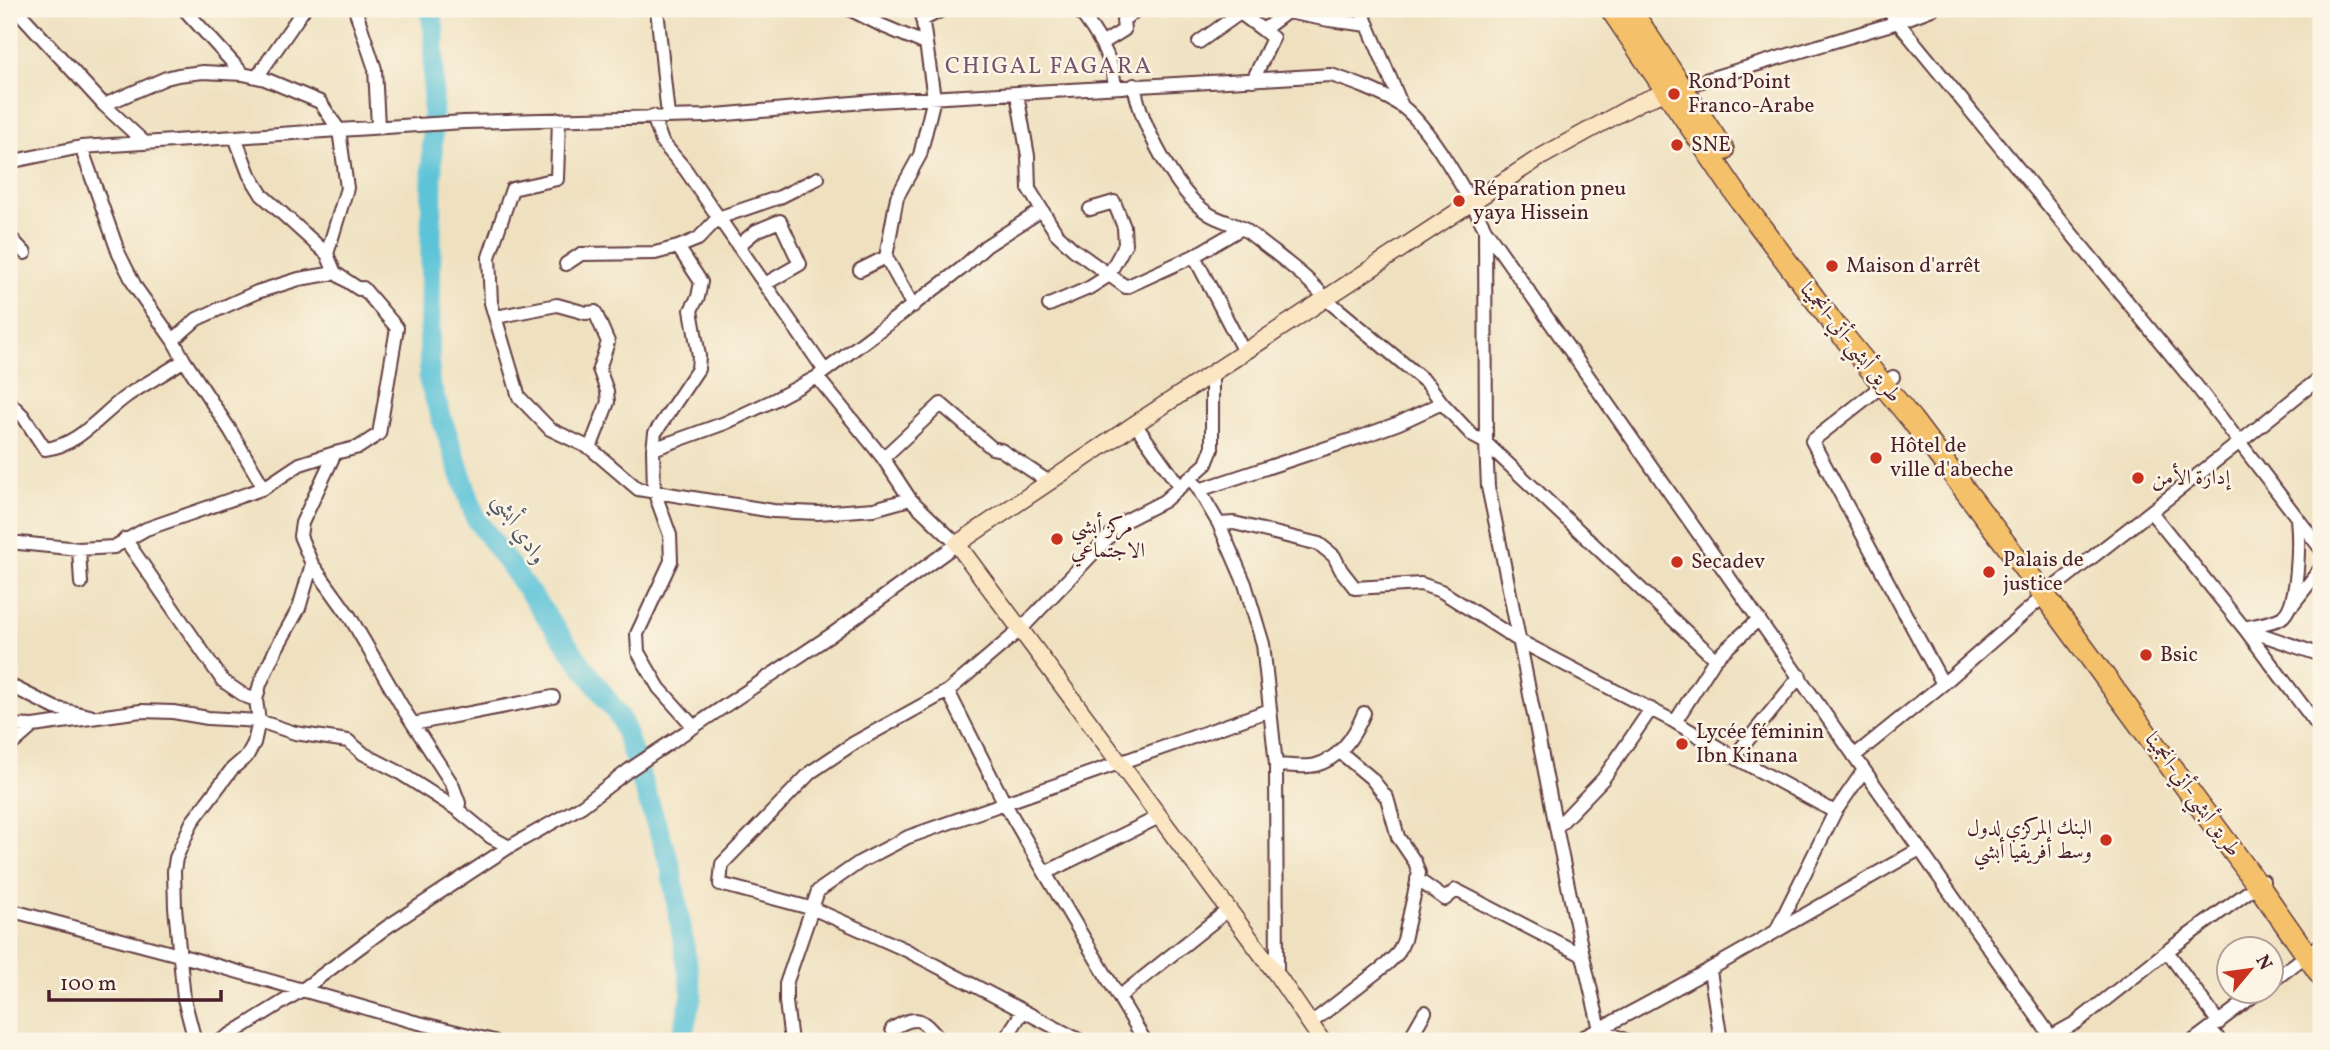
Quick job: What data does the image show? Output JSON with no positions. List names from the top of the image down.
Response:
{
  "districts": ["CHIGAL FAGARA"],
  "water": ["وادي أبشي"],
  "places": [
    "Rond Point Franco-Arabe",
    "SNE",
    "Réparation pneu yaya Hissein",
    "Maison d'arrêt",
    "Hôtel de ville d'abeche",
    "إدارة الأمن",
    "مركز أبشي الاجتماعي",
    "Secadev",
    "Palais de justice",
    "Bsic",
    "Lycée féminin Ibn Kinana",
    "البنك المركزي لدول وسط أفريقيا أبشي"
  ],
  "scale_bar": "100 m",
  "north": "top right"
}
